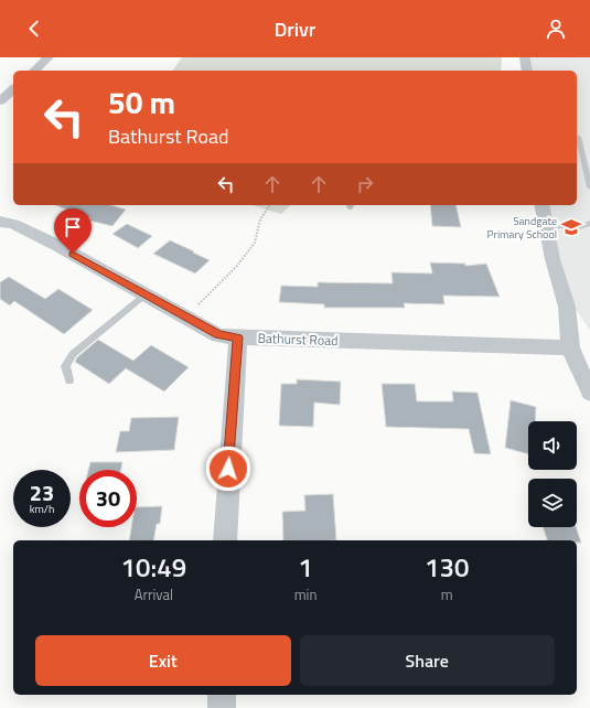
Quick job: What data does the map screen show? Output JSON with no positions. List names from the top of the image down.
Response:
{
  "streets": {
    "street": ["Bathurst Road"]
  },
  "places": {
    "school or university": ["Sandgate Primary School"]
  },
  "page": {
    "header": "Drivr",
    "turn": ["50 m", "Bathurst Road"],
    "speed": "23 km/h",
    "limit": "30",
    "eta": [
      "10:49",
      "Arrival",
      "1",
      "min",
      "130",
      "m"
    ],
    "buttons": ["Exit", "Share"]
  }
}
